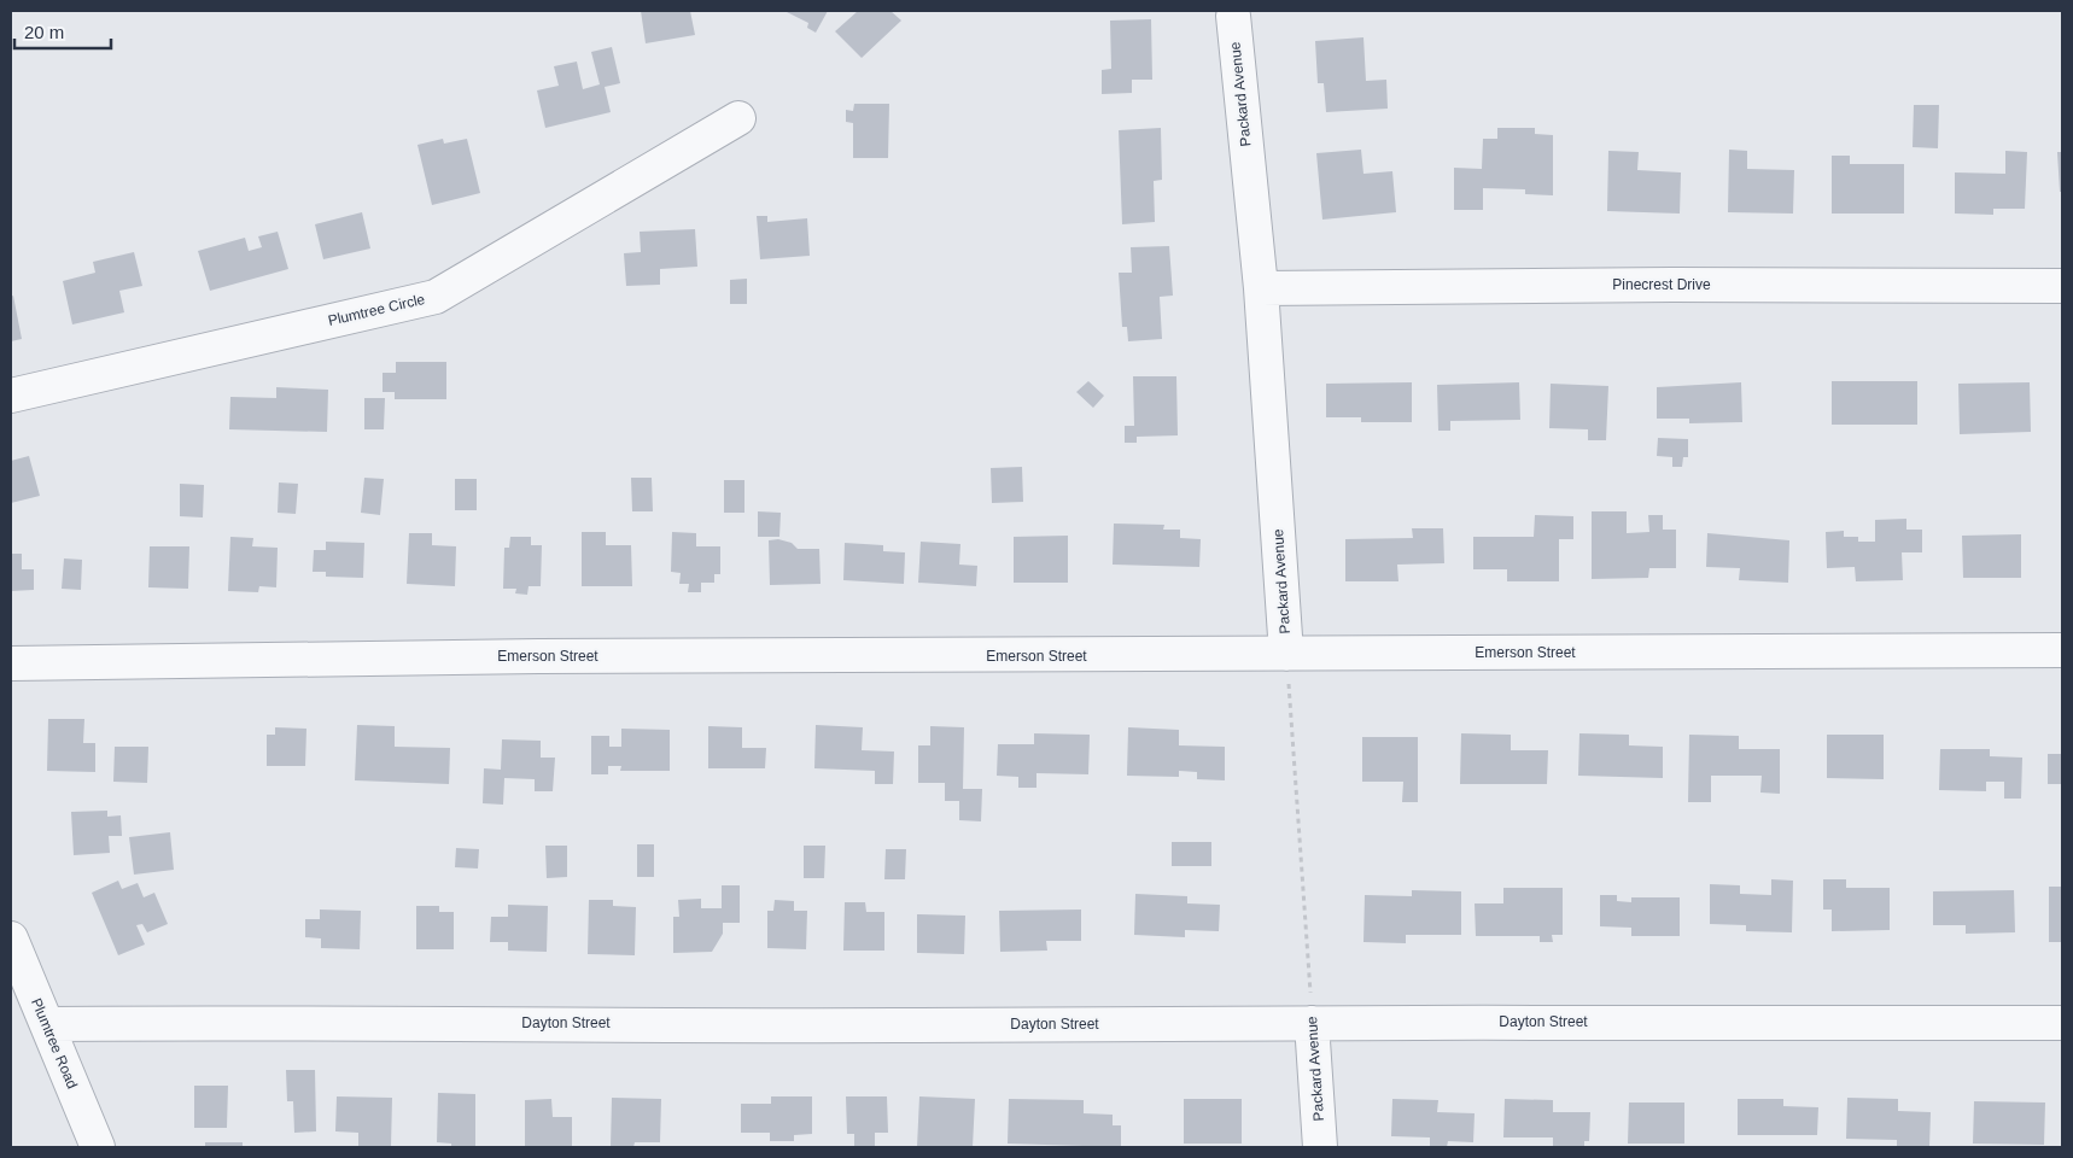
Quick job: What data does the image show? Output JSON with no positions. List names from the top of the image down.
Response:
{
  "streets": {
    "street": [
      "Packard Avenue",
      "Pinecrest Drive",
      "Plumtree Circle",
      "Emerson Street",
      "Dayton Street",
      "Plumtree Road"
    ]
  },
  "crossings": [
    ["Packard Avenue", "Pinecrest Drive"],
    ["Packard Avenue", "Emerson Street"],
    ["Packard Avenue", "Dayton Street"],
    ["Dayton Street", "Plumtree Road"]
  ],
  "scale_bar": "20 m"
}
